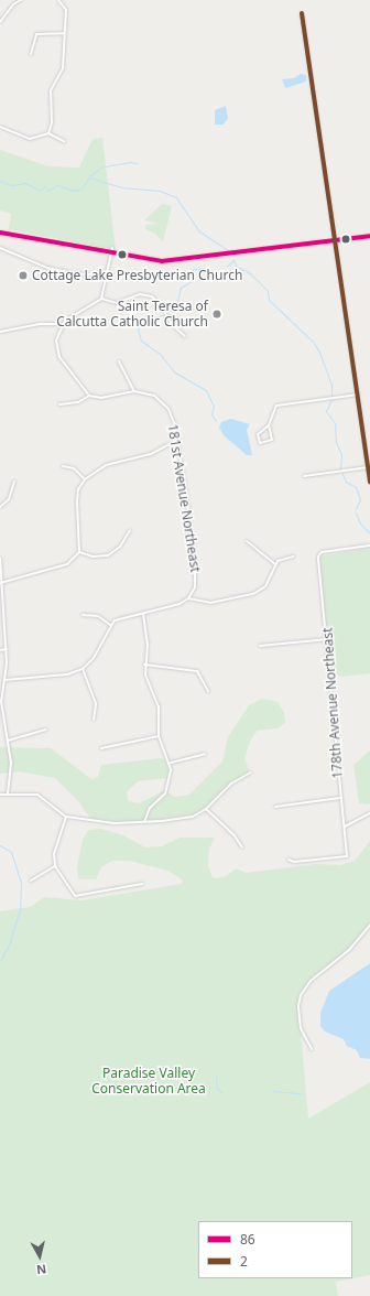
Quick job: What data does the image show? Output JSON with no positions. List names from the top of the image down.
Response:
{
  "streets": {
    "street": ["181st Avenue Northeast", "178th Avenue Northeast"]
  },
  "parks": ["Paradise Valley Conservation Area"],
  "places": ["Cottage Lake Presbyterian Church", "Saint Teresa of Calcutta Catholic Church"],
  "lines": ["transit line 2", "transit line 86"],
  "legend": ["86", "2"],
  "north": "bottom"
}
